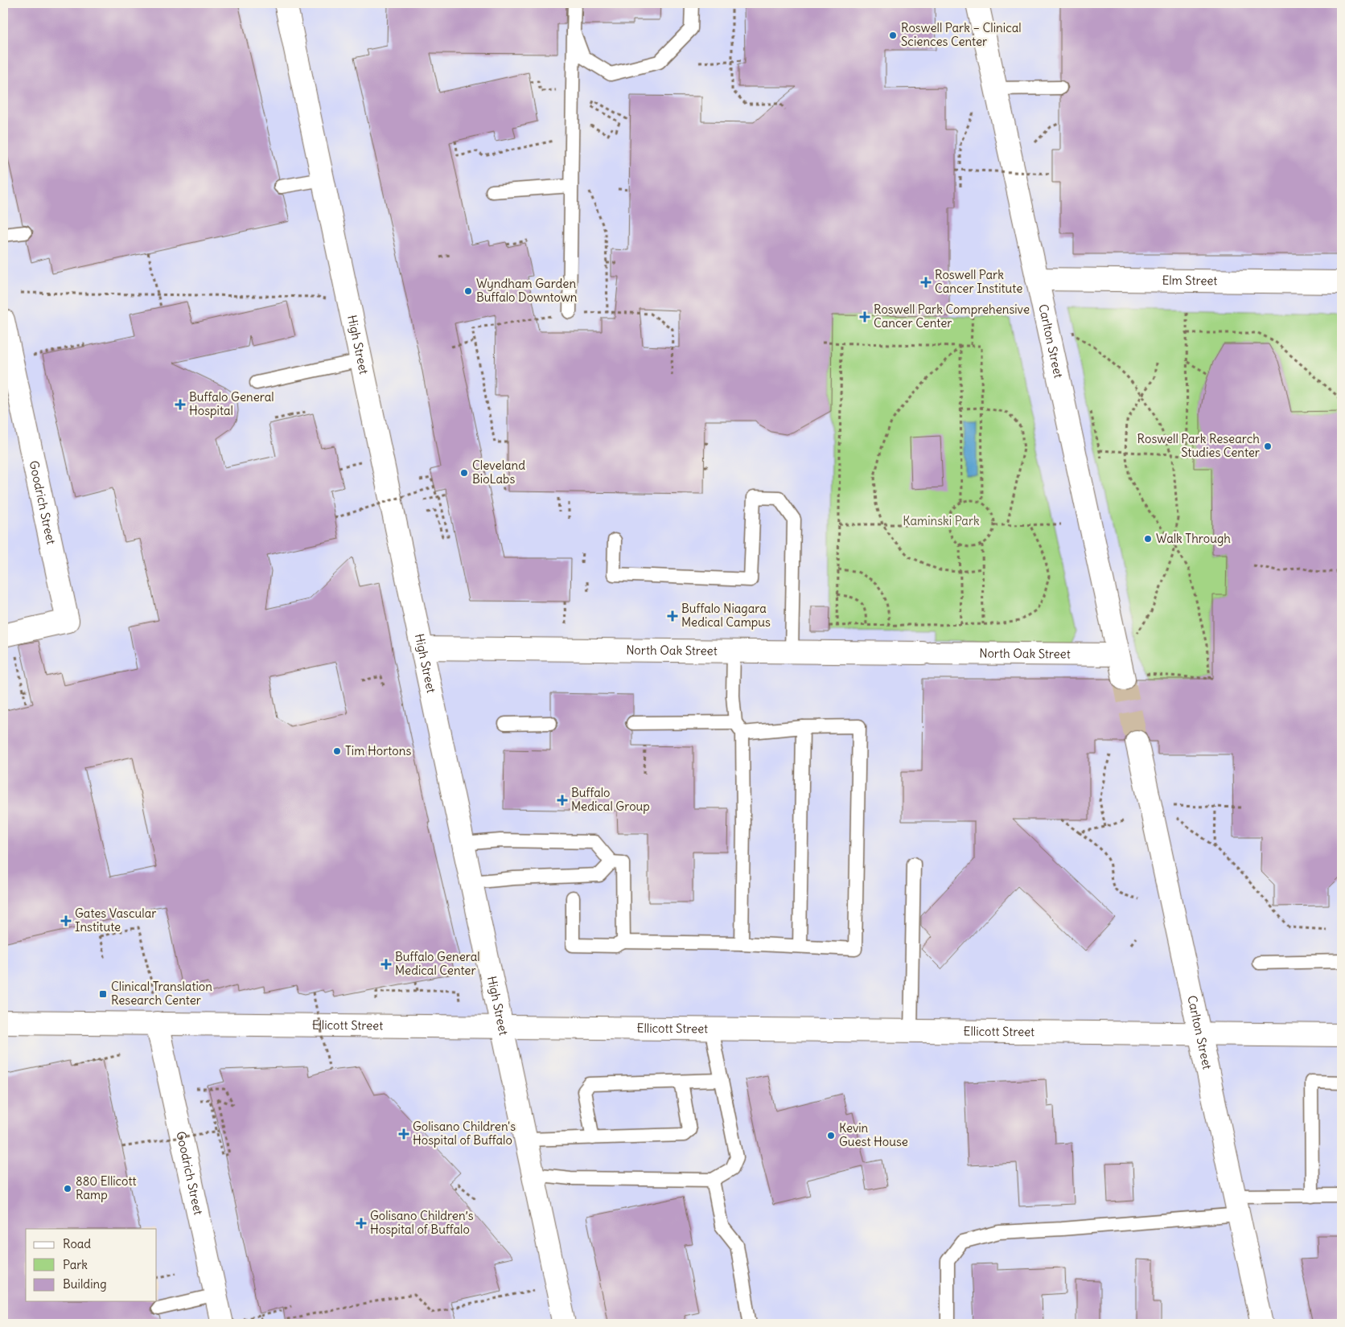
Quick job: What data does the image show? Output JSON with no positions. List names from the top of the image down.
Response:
{
  "streets": {
    "street": [
      "Elm Street",
      "Carlton Street",
      "High Street",
      "Goodrich Street",
      "North Oak Street",
      "Ellicott Street"
    ]
  },
  "crossings": [
    ["Elm Street", "Carlton Street"],
    ["Carlton Street", "North Oak Street"],
    ["Carlton Street", "Ellicott Street"],
    ["High Street", "North Oak Street"],
    ["High Street", "Ellicott Street"],
    ["Goodrich Street", "Ellicott Street"]
  ],
  "parks": ["Kaminski Park"],
  "places": {
    "other": [
      "Roswell Park – Clinical Sciences Center",
      "Wyndham Garden Buffalo Downtown",
      "Roswell Park Research Studies Center",
      "Cleveland BioLabs",
      "Walk Through",
      "Tim Hortons",
      "Kevin Guest House",
      "880 Ellicott Ramp"
    ],
    "health": [
      "Roswell Park Cancer Institute",
      "Roswell Park Comprehensive Cancer Center",
      "Buffalo General Hospital",
      "Buffalo Niagara Medical Campus",
      "Buffalo Medical Group",
      "Gates Vascular Institute",
      "Buffalo General Medical Center",
      "Golisano Children's Hospital of Buffalo",
      "Golisano Children’s Hospital of Buffalo"
    ],
    "transit": ["Clinical Translation Research Center"]
  },
  "legend": ["Road", "Park", "Building"]
}
